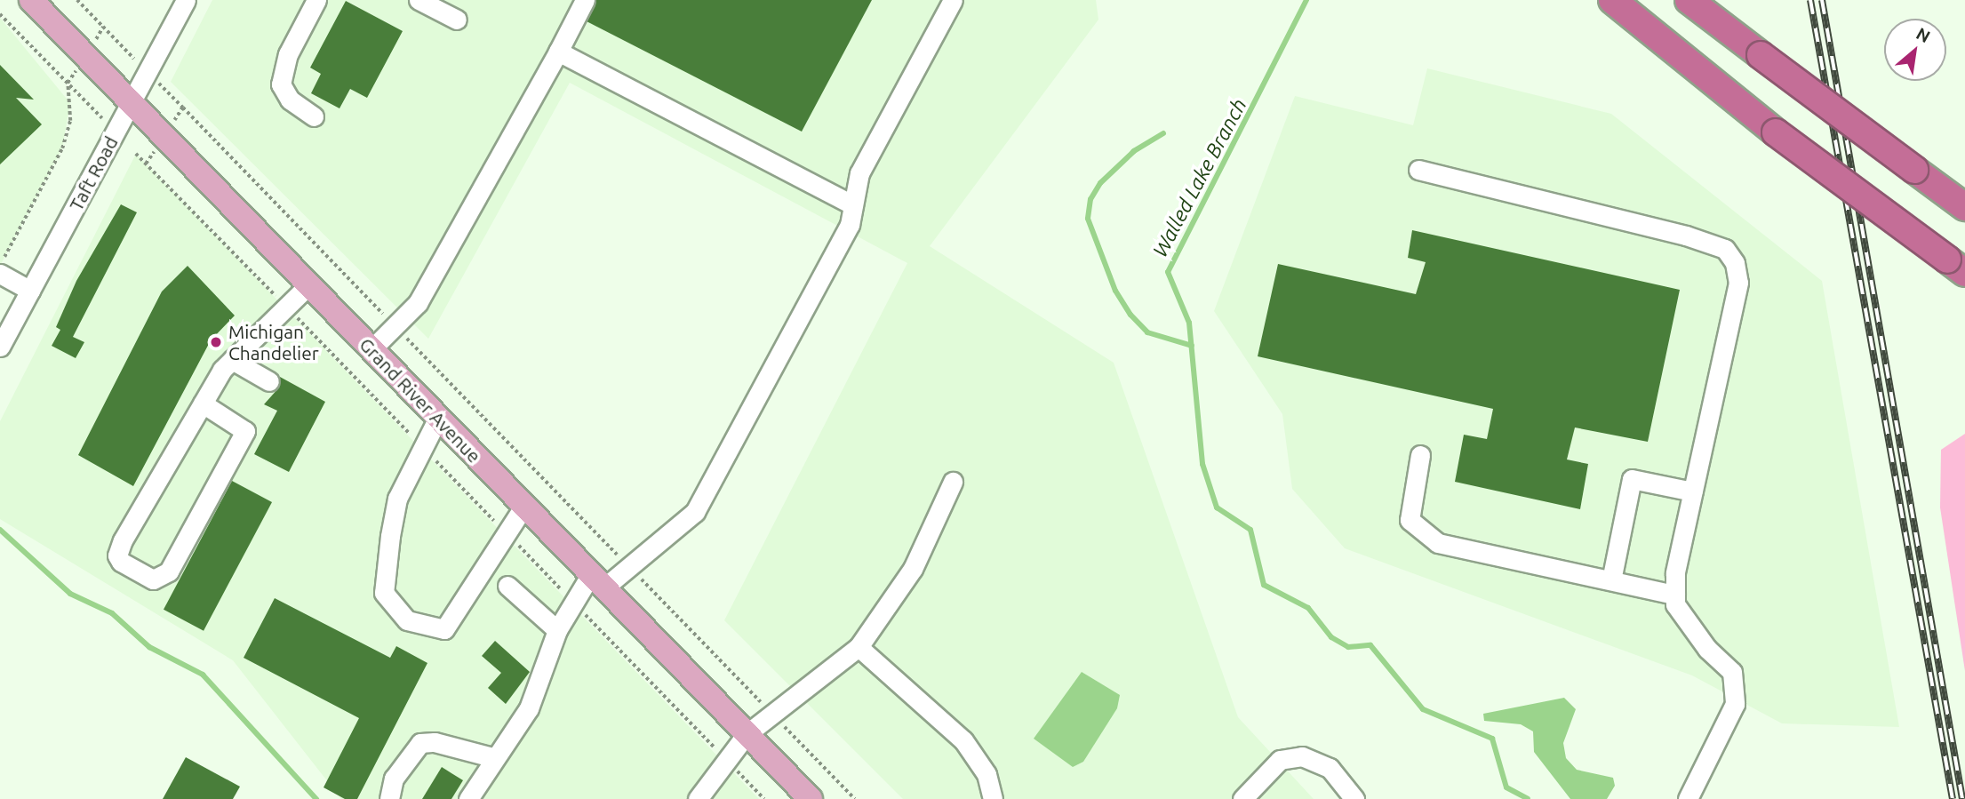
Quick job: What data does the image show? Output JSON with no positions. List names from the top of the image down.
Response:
{
  "streets": {
    "main road": ["Grand River Avenue"],
    "street": ["Taft Road"]
  },
  "crossings": [
    ["Taft Road", "Grand River Avenue"]
  ],
  "water": ["Walled Lake Branch"],
  "places": ["Michigan Chandelier"],
  "north": "top right"
}
